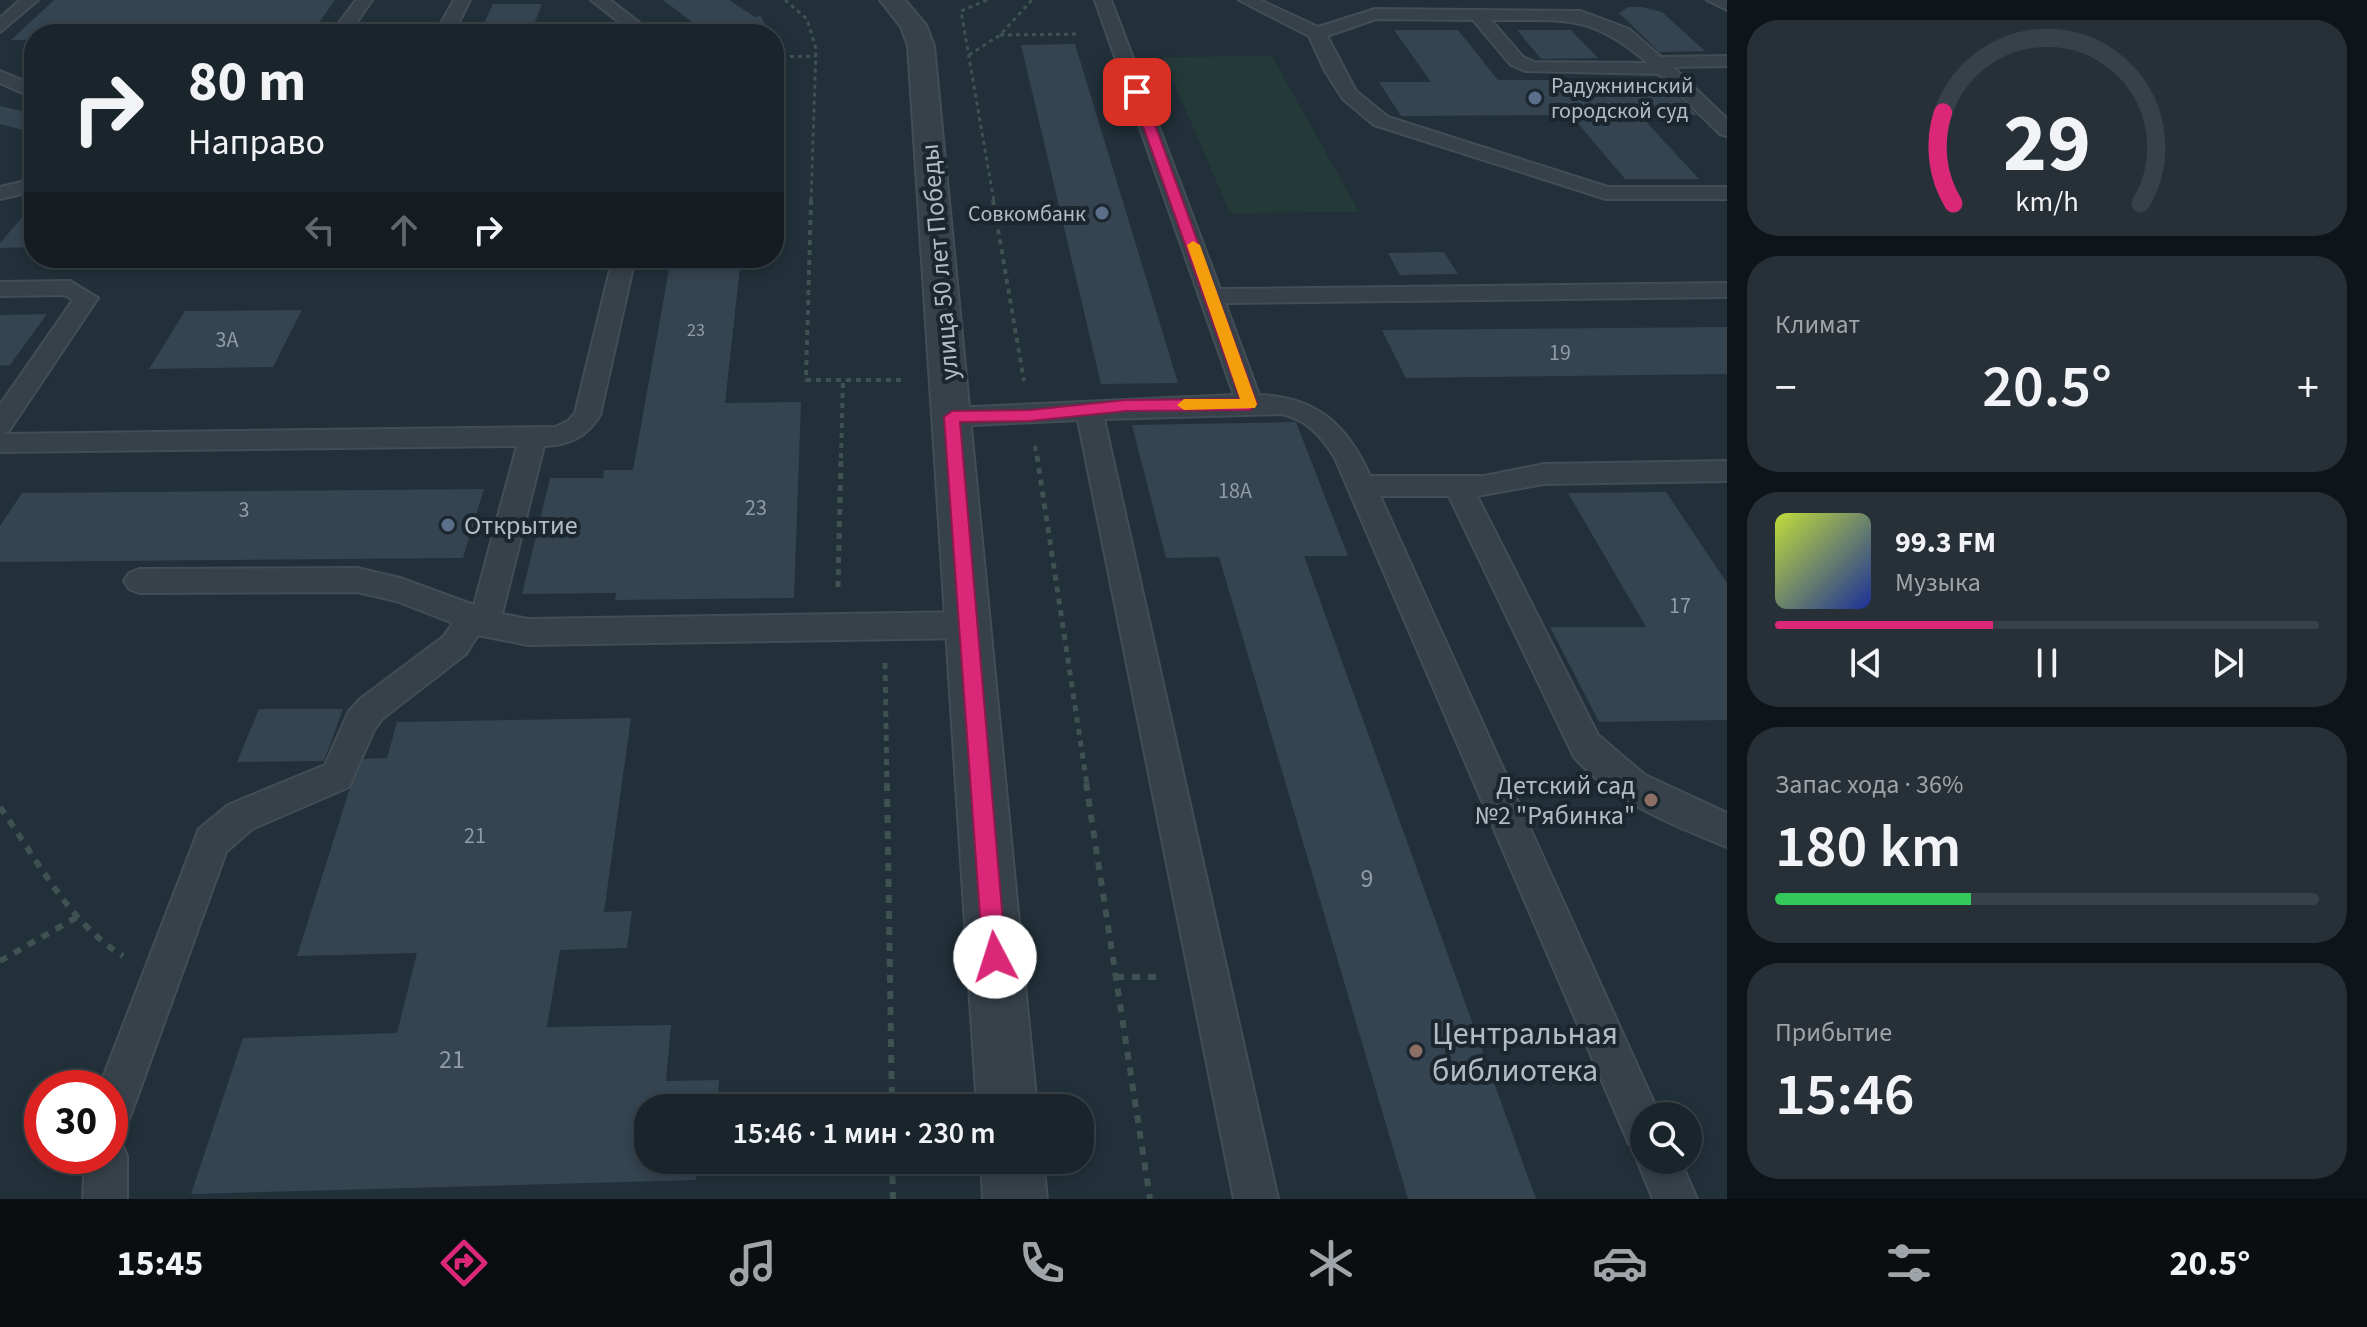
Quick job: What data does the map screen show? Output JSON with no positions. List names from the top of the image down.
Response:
{
  "streets": {
    "street": ["улица 50 лет Победы"]
  },
  "places": [
    "Радужнинский городской суд",
    "Совкомбанк",
    "Открытие",
    "Детский сад №2 \"Рябинка\"",
    "Центральная библиотека"
  ],
  "house_numbers": [
    "23",
    "3А",
    "19",
    "18А",
    "23",
    "3",
    "17",
    "21",
    "9",
    "21"
  ],
  "page": {
    "turn": ["80 m", "Направо"],
    "tile": [
      "Климат",
      ["Запас хода · 36%", "180 km"],
      ["Прибытие", "15:46"]
    ],
    "heat": ["−", "20.5°", "+"],
    "song": ["99.3 FM", "Музыка"],
    "limit": "30",
    "trip": "15:46 · 1 мин · 230 m",
    "tabs": ["15:45", "20.5°"],
    "gauge": ["29", "km/h"]
  }
}
